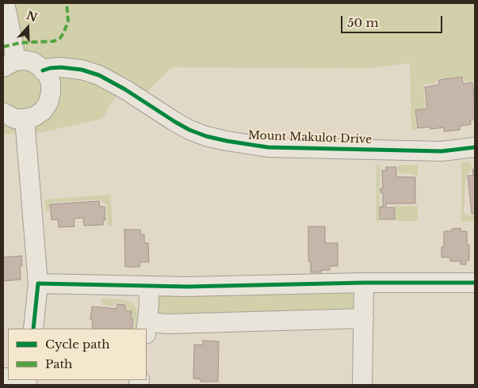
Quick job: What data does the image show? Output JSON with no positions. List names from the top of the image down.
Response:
{
  "streets": {
    "street": ["Mount Makulot Drive"]
  },
  "legend": ["Cycle path", "Path"],
  "scale_bar": "50 m",
  "north": "top"
}
